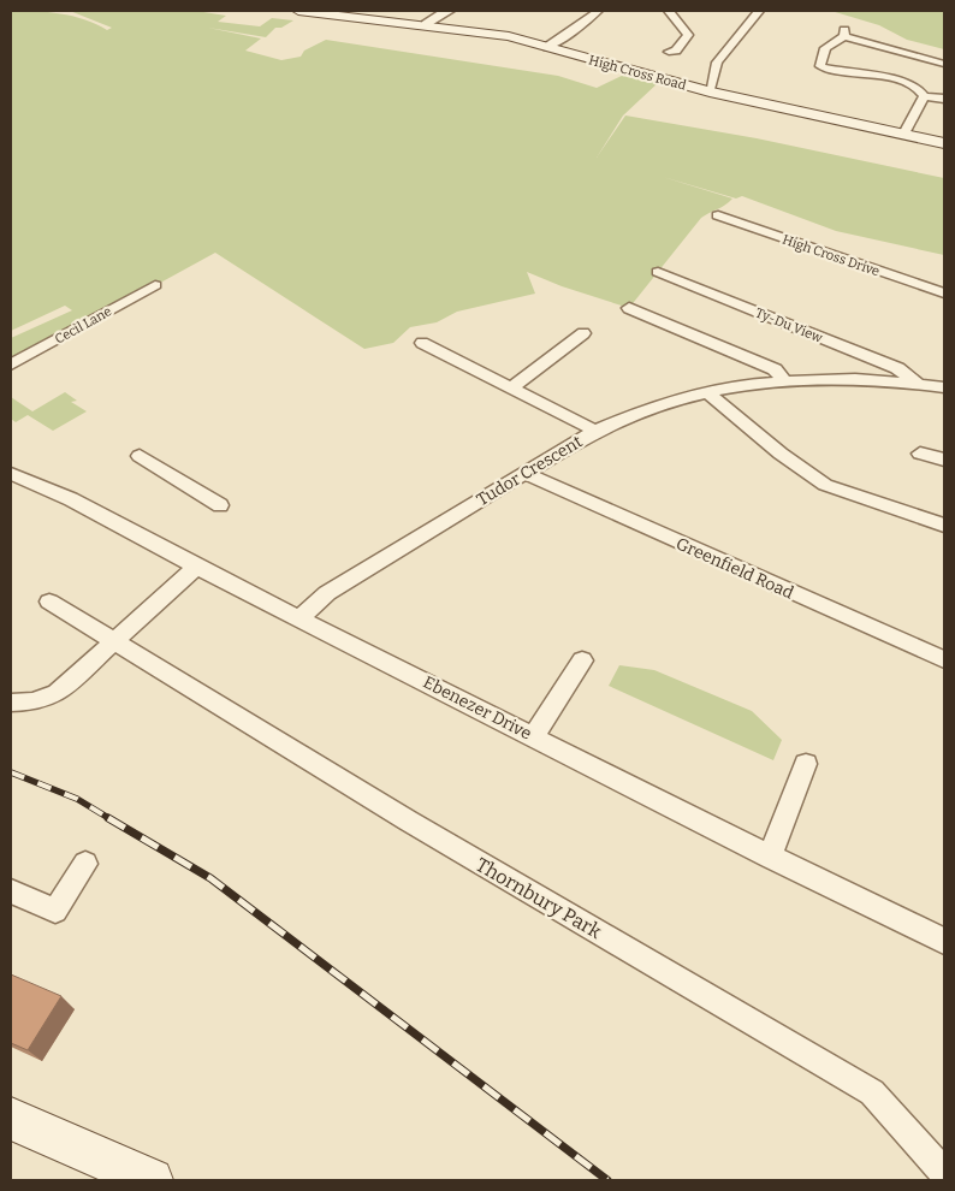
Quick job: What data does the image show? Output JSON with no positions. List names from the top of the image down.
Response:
{
  "streets": {
    "main road": ["High Cross Road"],
    "street": [
      "High Cross Drive",
      "Cecil Lane",
      "Ty-Du View",
      "Tudor Crescent",
      "Greenfield Road",
      "Ebenezer Drive",
      "Thornbury Park"
    ]
  },
  "crossings": [
    ["Ty-Du View", "Tudor Crescent"],
    ["Tudor Crescent", "Greenfield Road"],
    ["Tudor Crescent", "Ebenezer Drive"]
  ]
}
